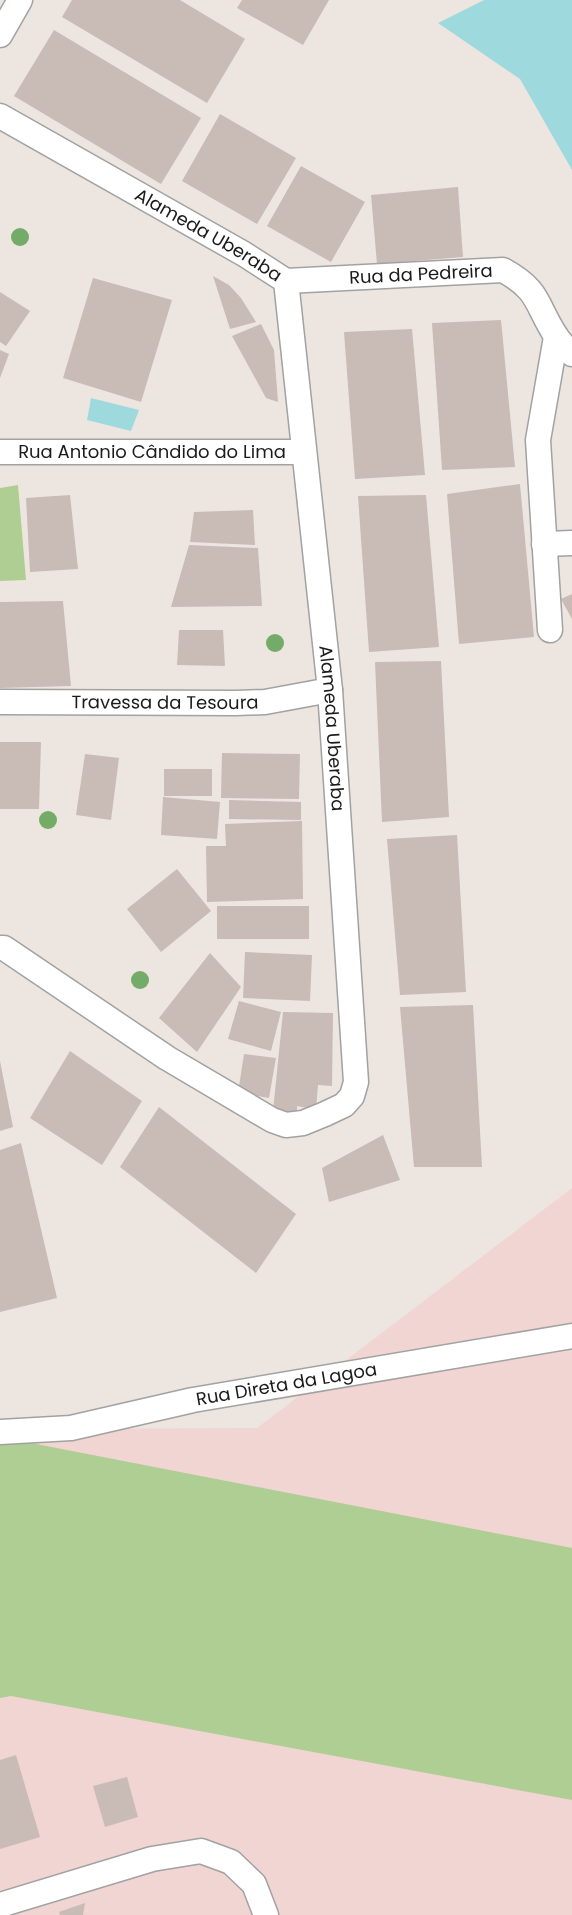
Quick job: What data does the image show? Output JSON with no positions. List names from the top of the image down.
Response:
{
  "streets": {
    "street": [
      "Alameda Uberaba",
      "Rua da Pedreira",
      "Rua Antonio Cândido do Lima",
      "Travessa da Tesoura",
      "Rua Direta da Lagoa"
    ]
  },
  "crossings": [
    ["Alameda Uberaba", "Rua da Pedreira"],
    ["Alameda Uberaba", "Rua Antonio Cândido do Lima"],
    ["Alameda Uberaba", "Travessa da Tesoura"]
  ]
}
